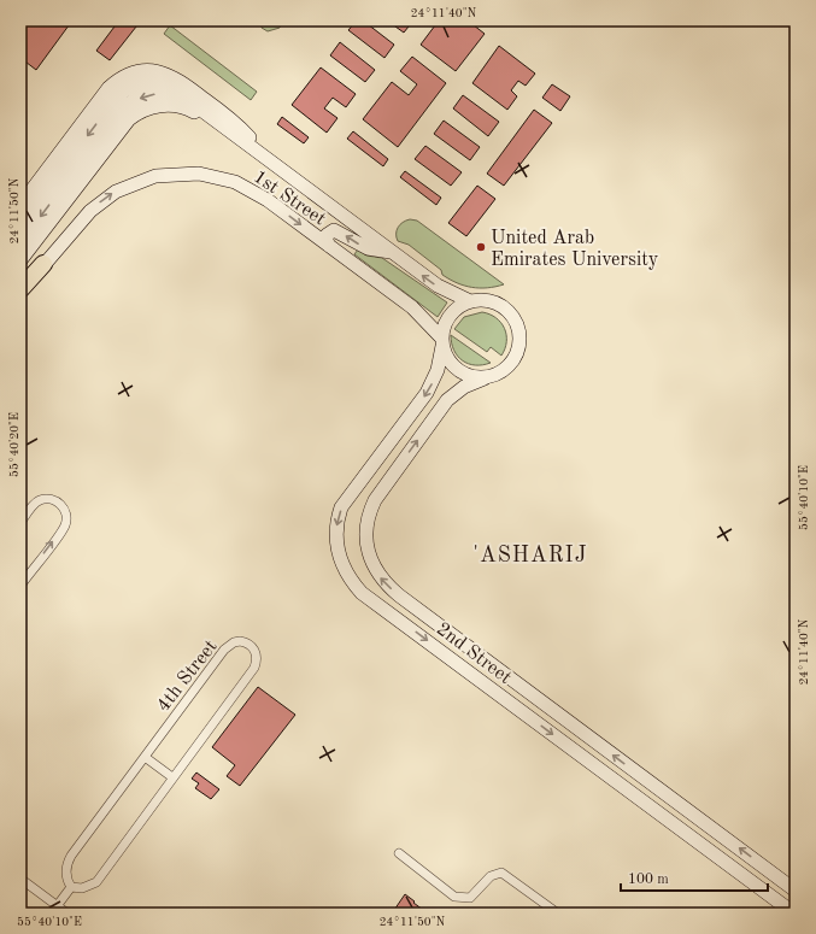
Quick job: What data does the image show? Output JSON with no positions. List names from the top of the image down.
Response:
{
  "streets": {
    "street": ["1st Street", "2nd Street", "4th Street"]
  },
  "crossings": [
    ["1st Street", "2nd Street"]
  ],
  "districts": ["'ASHARIJ"],
  "places": ["United Arab Emirates University"],
  "scale_bar": "100 m",
  "coordinates": [
    "24°11'40\"N",
    "24°11'50\"N",
    "55°40'20\"E",
    "55°40'10\"E"
  ]
}
